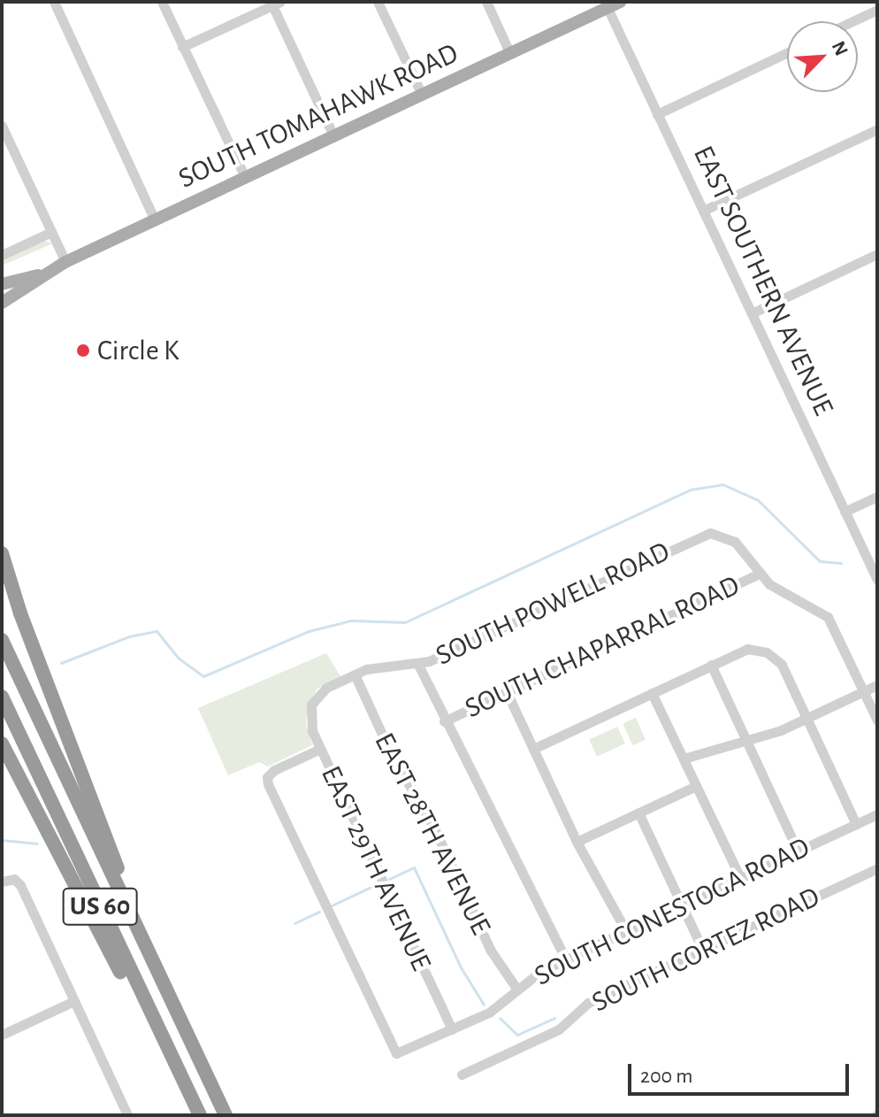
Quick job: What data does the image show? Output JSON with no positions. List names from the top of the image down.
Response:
{
  "streets": {
    "highway": ["US 60"],
    "main road": ["SOUTH TOMAHAWK ROAD"],
    "street": [
      "EAST SOUTHERN AVENUE",
      "SOUTH POWELL ROAD",
      "SOUTH CHAPARRAL ROAD",
      "EAST 28TH AVENUE",
      "EAST 29TH AVENUE",
      "SOUTH CONESTOGA ROAD",
      "SOUTH CORTEZ ROAD"
    ]
  },
  "crossings": [
    ["SOUTH TOMAHAWK ROAD", "EAST SOUTHERN AVENUE"],
    ["SOUTH POWELL ROAD", "SOUTH CHAPARRAL ROAD"],
    ["SOUTH POWELL ROAD", "EAST 28TH AVENUE"],
    ["SOUTH POWELL ROAD", "EAST 29TH AVENUE"],
    ["EAST 28TH AVENUE", "SOUTH CONESTOGA ROAD"],
    ["EAST 29TH AVENUE", "SOUTH CONESTOGA ROAD"]
  ],
  "places": ["Circle K"],
  "scale_bar": "200 m",
  "north": "top right"
}
